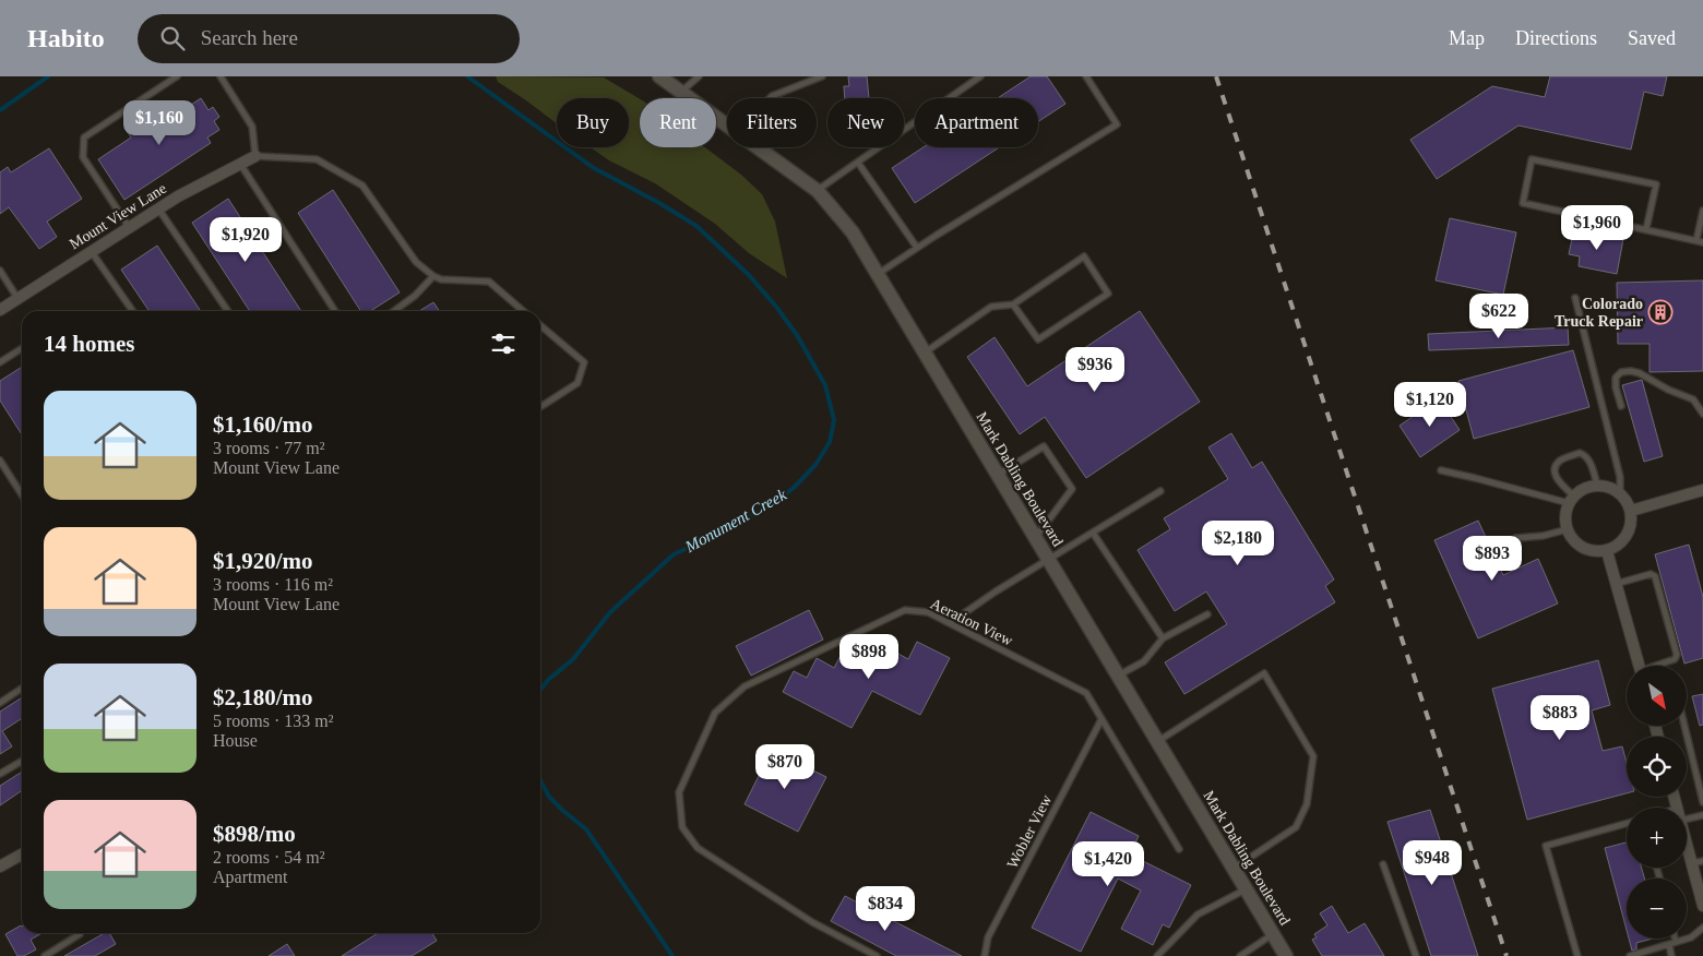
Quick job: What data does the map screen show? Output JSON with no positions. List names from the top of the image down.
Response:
{
  "streets": {
    "street": ["Mount View Lane", "Mark Dabling Boulevard"],
    "lane": ["Aeration View", "Wobler View"]
  },
  "crossings": [
    ["Aeration View", "Wobler View"]
  ],
  "water": ["Monument Creek"],
  "places": {
    "building": ["Colorado Truck Repair"]
  },
  "north": "bottom right",
  "page": {
    "header": "Habito",
    "search": "Search here",
    "nav": ["Map", "Directions", "Saved"],
    "chip": [
      "Buy",
      "Rent",
      "Filters",
      "New",
      "Apartment"
    ],
    "price": [
      "$1,160",
      "$1,960",
      "$1,920",
      "$622",
      "$936",
      "$1,120",
      "$2,180",
      "$893",
      "$898",
      "$883",
      "$870",
      "$948",
      "$1,420",
      "$834"
    ],
    "heading": "14 homes",
    "list": [
      {
        "name": "$1,160/mo",
        "note": "3 rooms · 77 m² · Mount View Lane"
      },
      {
        "name": "$1,920/mo",
        "note": "3 rooms · 116 m² · Mount View Lane"
      },
      {
        "name": "$2,180/mo",
        "note": "5 rooms · 133 m² · House"
      },
      {
        "name": "$898/mo",
        "note": "2 rooms · 54 m² · Apartment"
      }
    ],
    "map_buttons": ["+", "−"]
  }
}
